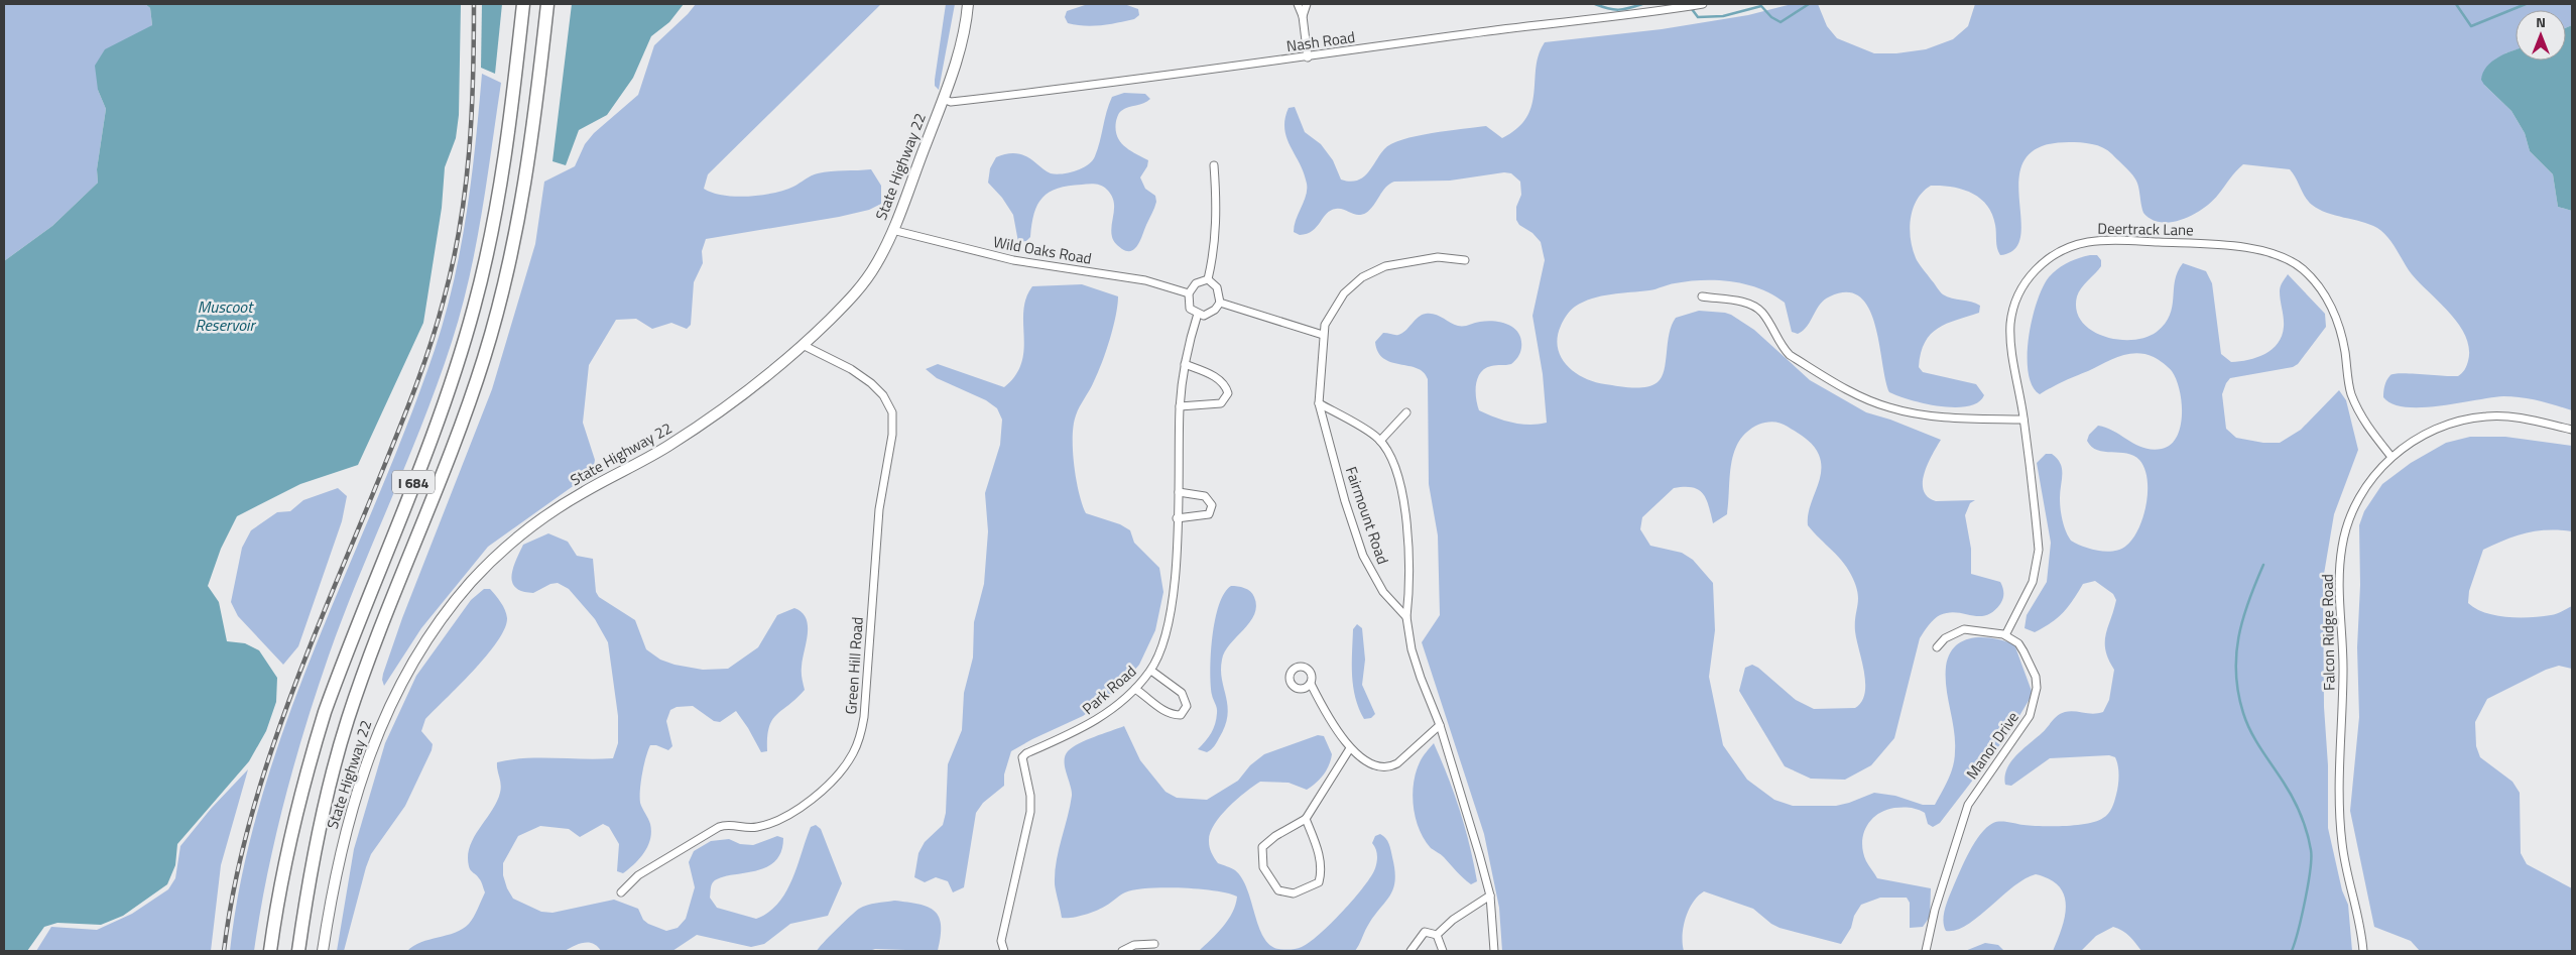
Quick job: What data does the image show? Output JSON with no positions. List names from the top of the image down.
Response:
{
  "streets": {
    "highway": ["I 684"],
    "main road": ["State Highway 22"],
    "street": [
      "Nash Road",
      "Deertrack Lane",
      "Wild Oaks Road",
      "Fairmount Road",
      "Falcon Ridge Road",
      "Green Hill Road",
      "Park Road",
      "Manor Drive"
    ]
  },
  "crossings": [
    ["Nash Road", "State Highway 22"],
    ["State Highway 22", "Wild Oaks Road"],
    ["State Highway 22", "Green Hill Road"],
    ["Deertrack Lane", "Falcon Ridge Road"],
    ["Deertrack Lane", "Manor Drive"],
    ["Wild Oaks Road", "Park Road"]
  ],
  "water": ["Muscoot Reservoir"],
  "north": "top"
}
